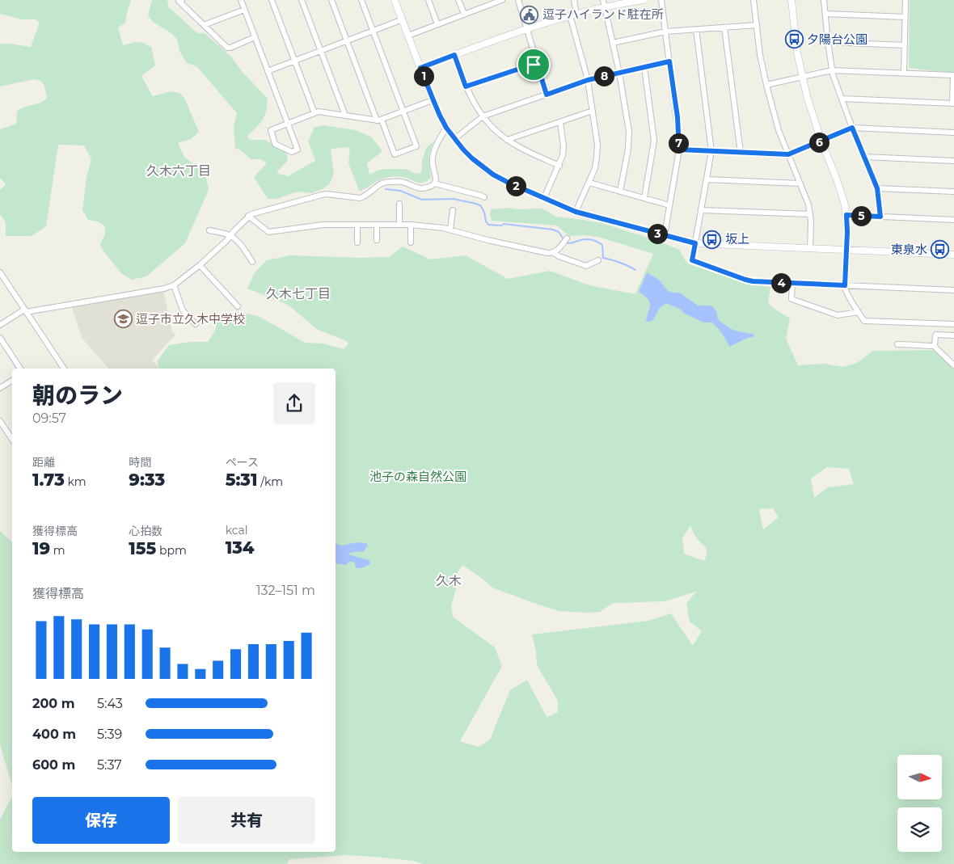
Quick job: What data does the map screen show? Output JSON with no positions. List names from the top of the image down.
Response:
{
  "districts": ["久木六丁目", "久木七丁目", "久木"],
  "parks": ["池子の森自然公園"],
  "places": {
    "public building": ["逗子ハイランド駐在所"],
    "bus stop": ["夕陽台公園", "坂上", "東泉水"],
    "school or university": ["逗子市立久木中学校"]
  },
  "north": "right",
  "page": {
    "pins": [
      "1",
      "8",
      "6",
      "7",
      "2",
      "5",
      "3",
      "4"
    ],
    "heading": ["朝のラン", "09:57"],
    "stats": [
      ["距離", "1.73 km"],
      ["時間", "9:33"],
      ["ペース", "5:31 /km"],
      ["獲得標高", "19 m"],
      ["心拍数", "155 bpm"],
      ["kcal", "134"]
    ],
    "chart": ["獲得標高", "132–151 m"],
    "list": [
      {
        "name": "200 m",
        "note": "5:43"
      },
      {
        "name": "400 m",
        "note": "5:39"
      },
      {
        "name": "600 m",
        "note": "5:37"
      }
    ],
    "buttons": ["保存", "共有"]
  }
}
